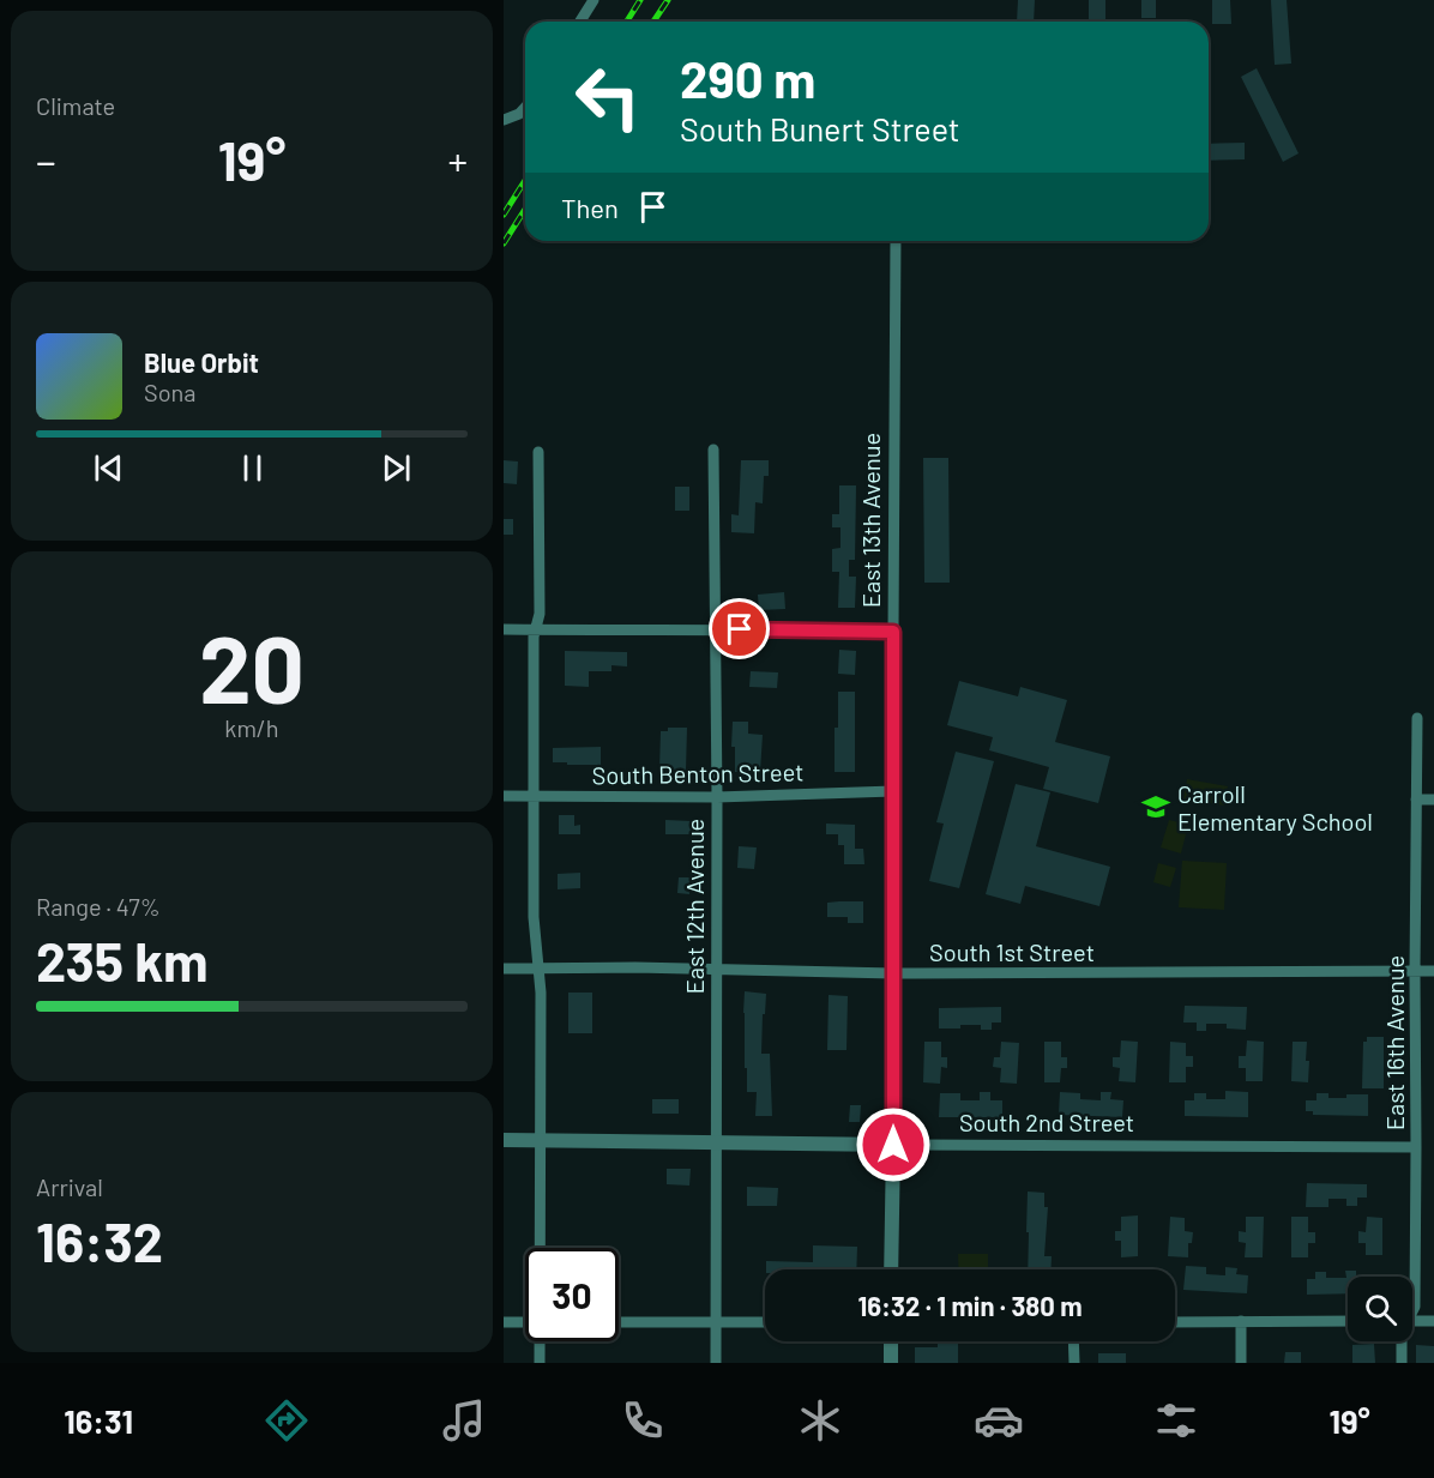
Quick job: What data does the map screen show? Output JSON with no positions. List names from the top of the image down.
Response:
{
  "streets": {
    "street": [
      "East 13th Avenue",
      "South Benton Street",
      "East 12th Avenue",
      "South 1st Street",
      "East 16th Avenue",
      "South 2nd Street"
    ]
  },
  "crossings": [
    ["East 13th Avenue", "South Benton Street"],
    ["East 13th Avenue", "South 1st Street"],
    ["East 13th Avenue", "South 2nd Street"],
    ["South Benton Street", "East 12th Avenue"],
    ["East 12th Avenue", "South 1st Street"],
    ["East 12th Avenue", "South 2nd Street"],
    ["South 1st Street", "East 16th Avenue"],
    ["East 16th Avenue", "South 2nd Street"]
  ],
  "places": {
    "school or university": ["Carroll Elementary School"]
  },
  "page": {
    "tile": [
      "Climate",
      ["20", "km/h"],
      ["Range · 47%", "235 km"],
      ["Arrival", "16:32"]
    ],
    "turn": ["290 m", "South Bunert Street"],
    "heat": ["−", "19°", "+"],
    "then": "Then",
    "song": ["Blue Orbit", "Sona"],
    "limit": "30",
    "trip": "16:32 · 1 min · 380 m",
    "tabs": ["16:31", "19°"]
  }
}
